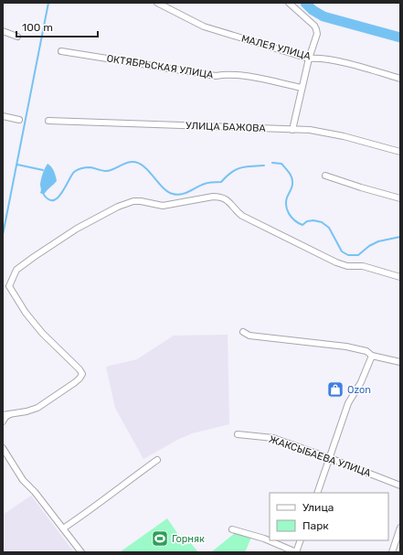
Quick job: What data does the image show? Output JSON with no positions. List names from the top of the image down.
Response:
{
  "streets": {
    "street": [
      "МАЛЕЯ УЛИЦА",
      "ОКТЯБРЬСКАЯ УЛИЦА",
      "УЛИЦА БАЖОВА",
      "ЖАКСЫБАЕВА УЛИЦА"
    ]
  },
  "places": {
    "shop": ["Ozon"],
    "sports": ["Горняк"]
  },
  "legend": ["Улица", "Парк"],
  "scale_bar": "100 m"
}
